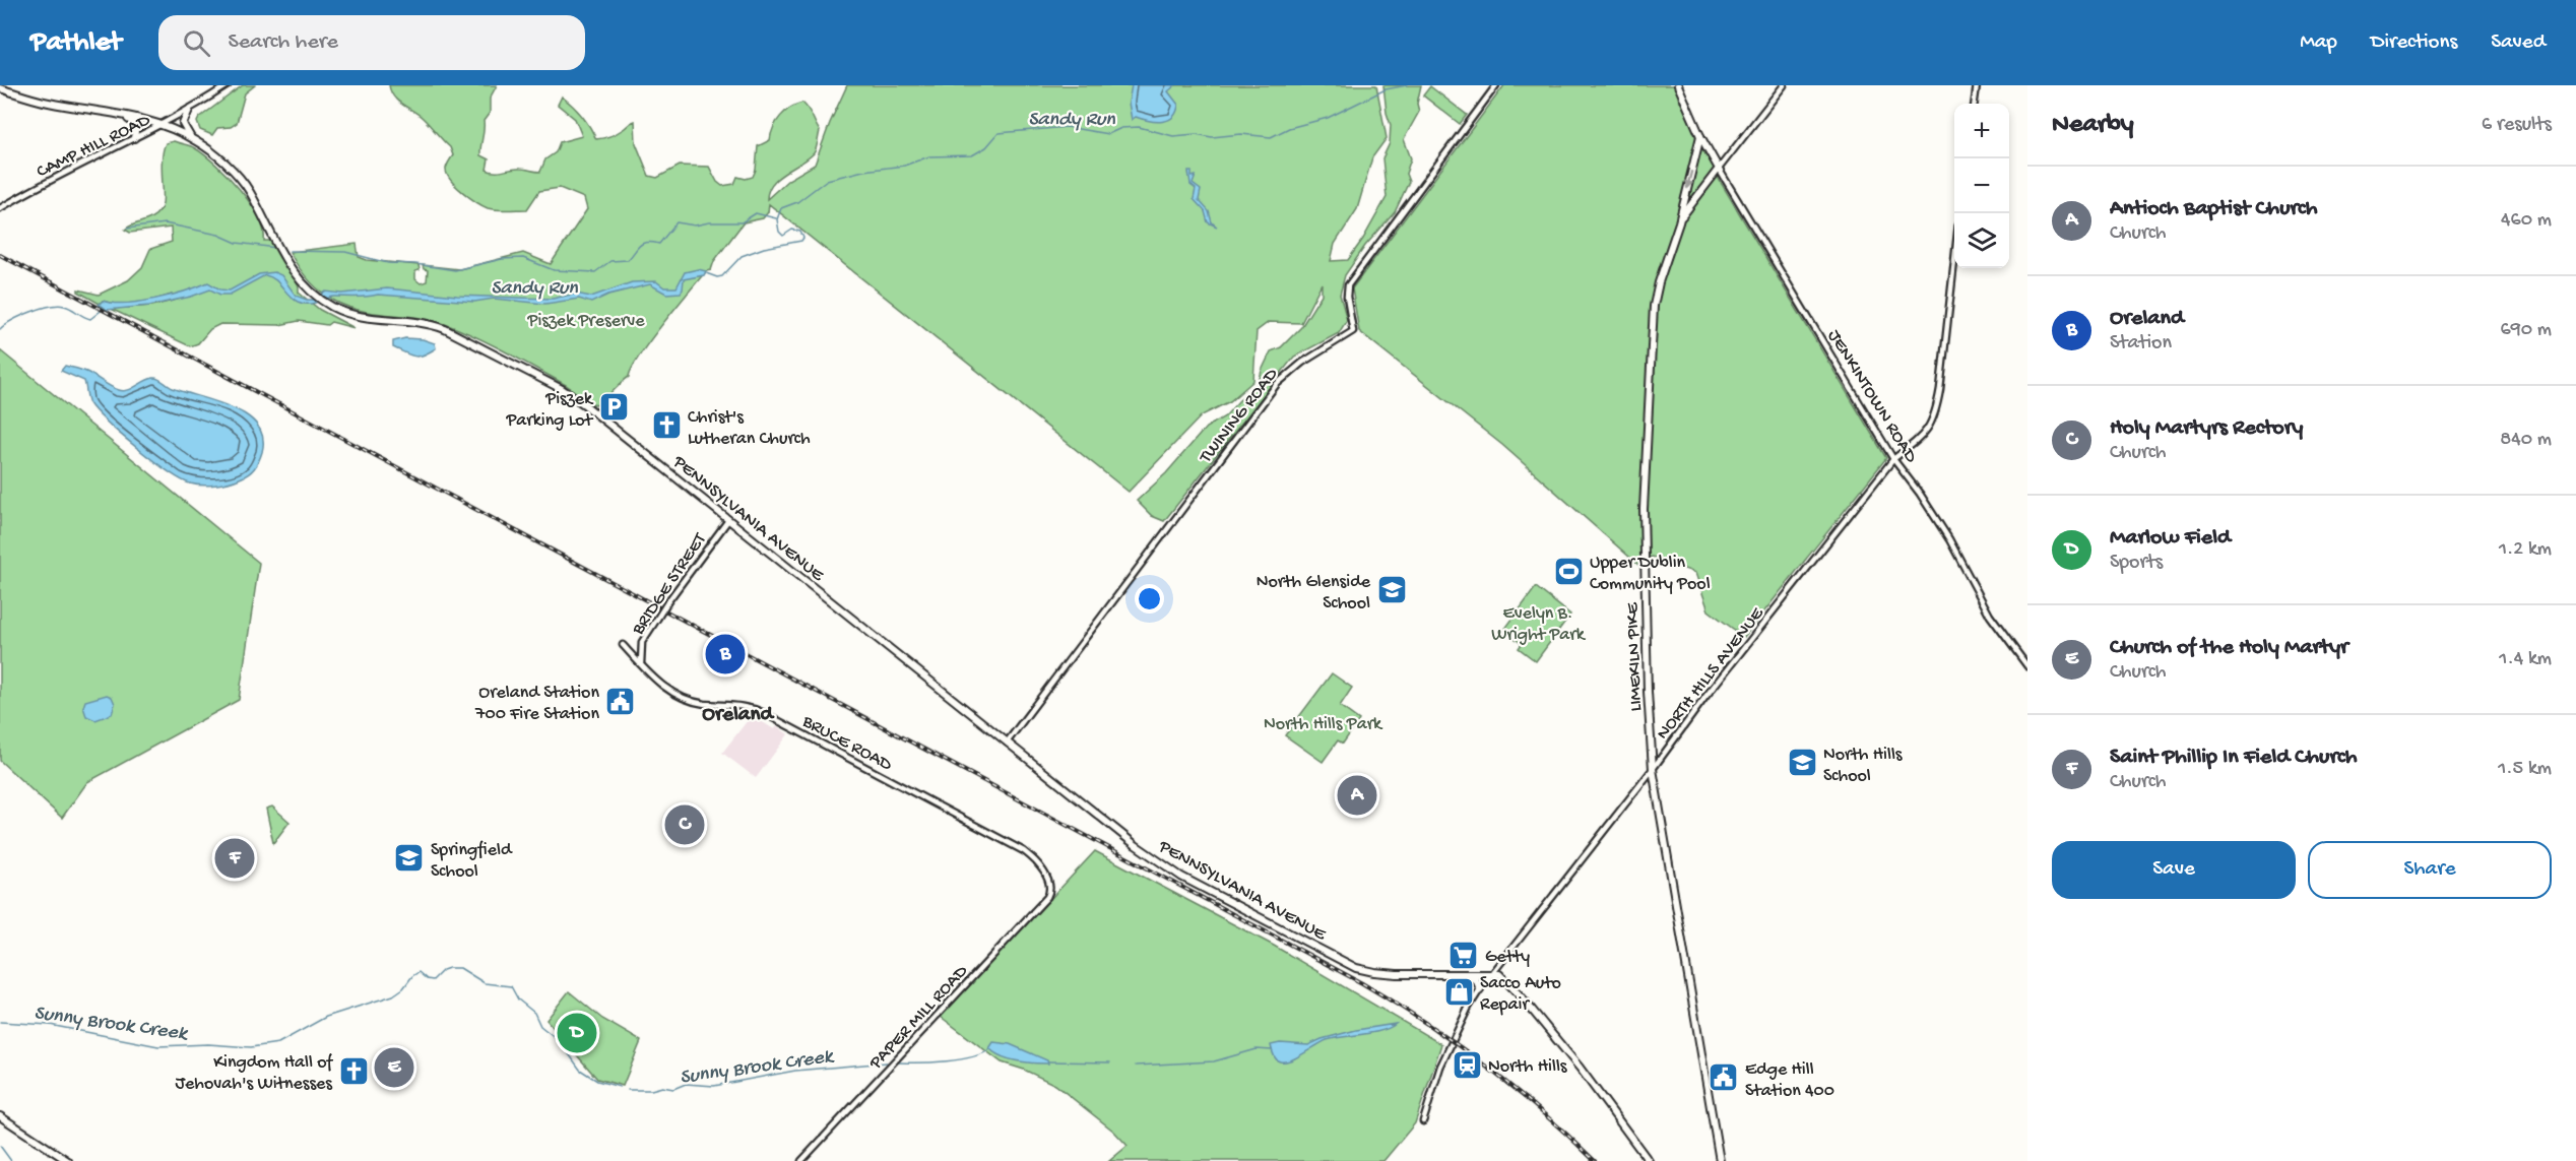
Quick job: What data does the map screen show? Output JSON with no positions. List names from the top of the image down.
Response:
{
  "streets": {
    "main road": ["JENKINTOWN ROAD", "PENNSYLVANIA AVENUE", "LIMEKILN PIKE"],
    "street": [
      "CAMP HILL ROAD",
      "TWINING ROAD",
      "BRIDGE STREET",
      "NORTH HILLS AVENUE",
      "BRUCE ROAD",
      "PAPER MILL ROAD"
    ]
  },
  "crossings": [
    ["CAMP HILL ROAD", "PENNSYLVANIA AVENUE"],
    ["JENKINTOWN ROAD", "LIMEKILN PIKE"],
    ["JENKINTOWN ROAD", "NORTH HILLS AVENUE"],
    ["TWINING ROAD", "PENNSYLVANIA AVENUE"],
    ["PENNSYLVANIA AVENUE", "BRIDGE STREET"],
    ["PENNSYLVANIA AVENUE", "NORTH HILLS AVENUE"],
    ["BRIDGE STREET", "BRUCE ROAD"],
    ["LIMEKILN PIKE", "NORTH HILLS AVENUE"],
    ["BRUCE ROAD", "PAPER MILL ROAD"]
  ],
  "districts": ["Oreland"],
  "water": ["Sandy Run", "Sunny Brook Creek"],
  "parks": ["Piszek Preserve", "Evelyn B. Wright Park", "North Hills Park"],
  "places": {
    "parking": ["Piszek Parking Lot"],
    "church": ["Christ's Lutheran Church", "Kingdom Hall of Jehovah's Witnesses"],
    "sports": ["Upper Dublin Community Pool"],
    "school or university": ["North Glenside School", "North Hills School", "Springfield School"],
    "public building": ["Oreland Station 700 Fire Station", "Edge Hill Station 400"],
    "supermarket": ["Getty"],
    "shop": ["Sacco Auto Repair"],
    "station": ["North Hills"]
  },
  "page": {
    "header": "Pathlet",
    "search": "Search here",
    "nav": ["Map", "Directions", "Saved"],
    "heading": ["Nearby", "6 results"],
    "map_buttons": ["+", "−"],
    "list": [
      {
        "mark": "A",
        "name": "Antioch Baptist Church",
        "note": "Church",
        "value": "460 m"
      },
      {
        "mark": "B",
        "name": "Oreland",
        "note": "Station",
        "value": "690 m"
      },
      {
        "mark": "C",
        "name": "Holy Martyrs Rectory",
        "note": "Church",
        "value": "840 m"
      },
      {
        "mark": "D",
        "name": "Marlow Field",
        "note": "Sports",
        "value": "1.2 km"
      },
      {
        "mark": "E",
        "name": "Church of the Holy Martyr",
        "note": "Church",
        "value": "1.4 km"
      },
      {
        "mark": "F",
        "name": "Saint Phillip In Field Church",
        "note": "Church",
        "value": "1.5 km"
      }
    ],
    "pins": [
      "B",
      "A",
      "C",
      "F",
      "D",
      "E"
    ],
    "buttons": ["Save", "Share"]
  }
}
